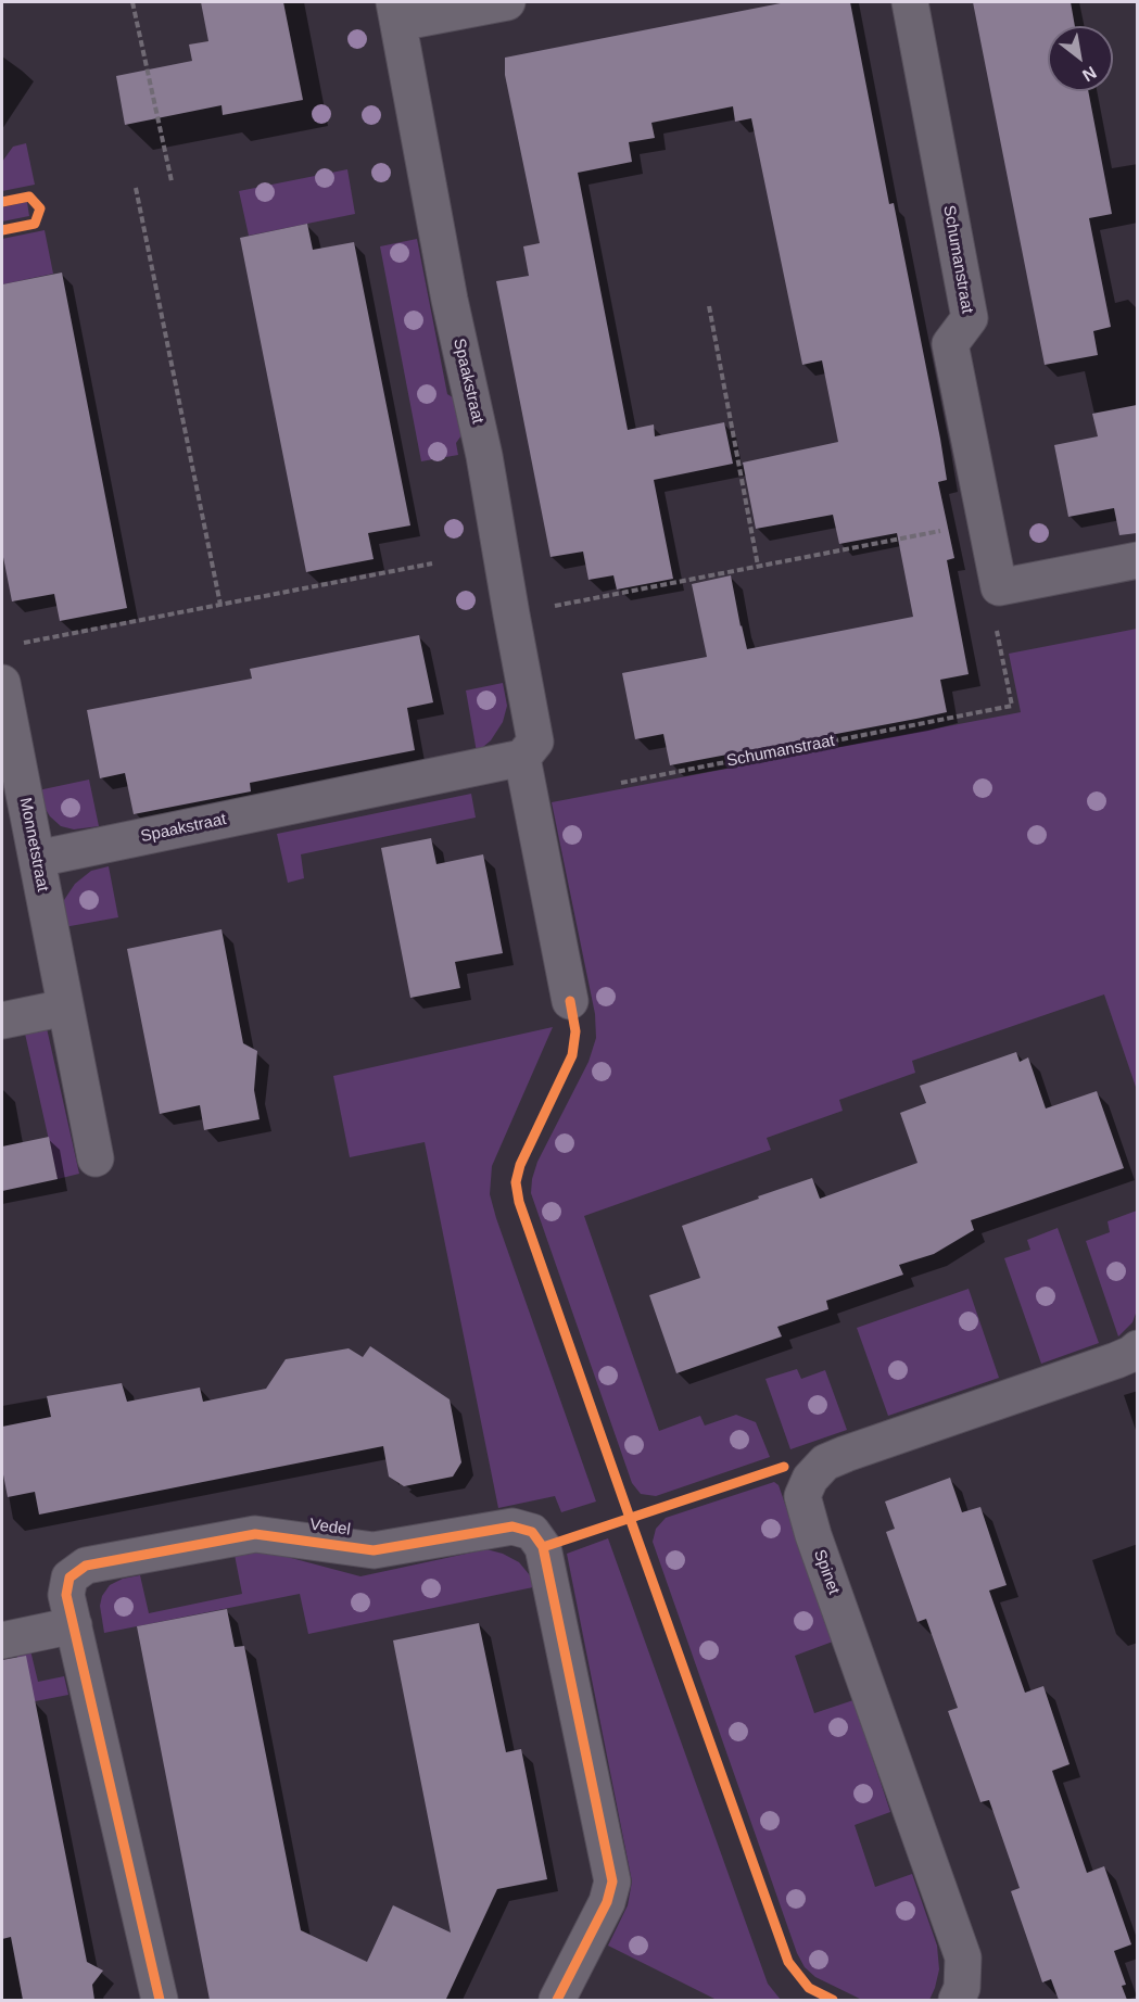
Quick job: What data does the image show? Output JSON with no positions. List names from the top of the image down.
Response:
{
  "streets": {
    "street": [
      "Schumanstraat",
      "Spaakstraat",
      "Monnetstraat",
      "Vedel",
      "Spinet"
    ]
  },
  "crossings": [
    ["Spaakstraat", "Monnetstraat"]
  ],
  "north": "bottom right"
}
